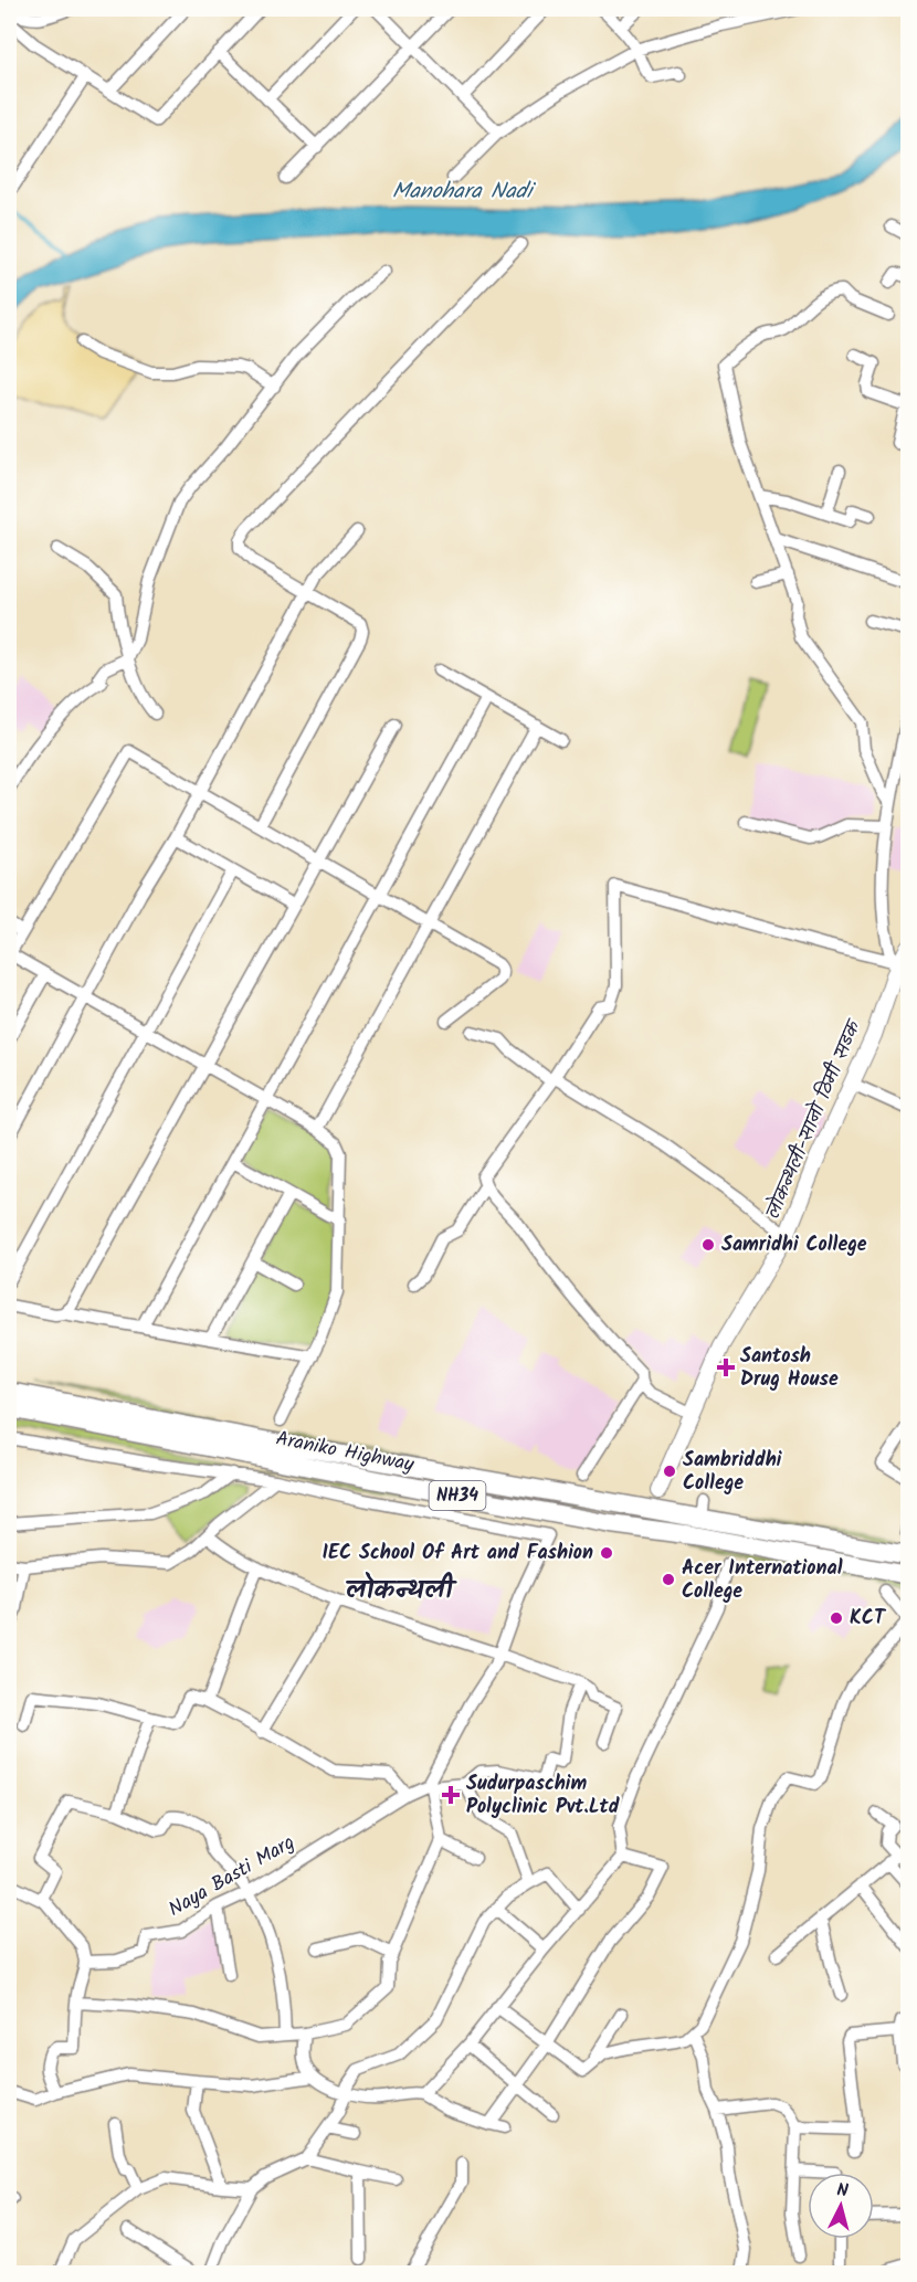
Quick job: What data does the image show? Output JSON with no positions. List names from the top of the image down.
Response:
{
  "streets": {
    "highway": ["Araniko Highway", "NH34"],
    "main road": ["लोकन्थली-सानो ठिमी सडक"],
    "street": ["Naya Basti Marg"]
  },
  "districts": ["लोकन्थली"],
  "water": ["Manohara Nadi"],
  "places": {
    "other": [
      "Samridhi College",
      "Sambriddhi College",
      "IEC School Of Art and Fashion",
      "Acer International College",
      "KCT"
    ],
    "health": ["Santosh Drug House", "Sudurpaschim Polyclinic Pvt.Ltd"]
  },
  "north": "top"
}
